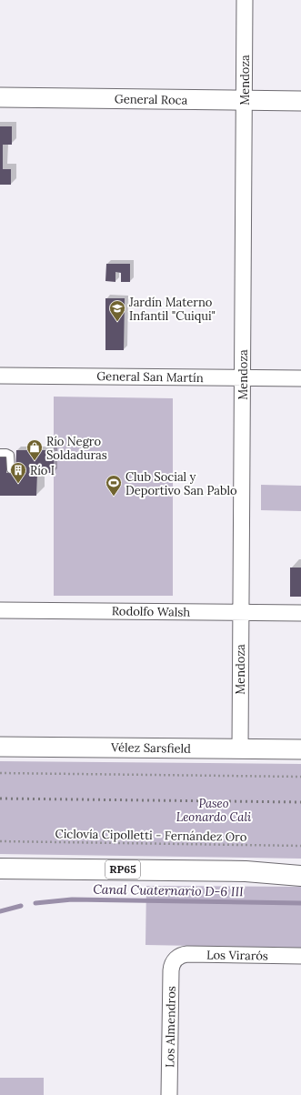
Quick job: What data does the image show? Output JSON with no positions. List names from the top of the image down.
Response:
{
  "streets": {
    "main road": ["RP65"],
    "street": [
      "Mendoza",
      "General Roca",
      "General San Martín",
      "Rodolfo Walsh",
      "Vélez Sarsfield",
      "Los Virarós",
      "Los Almendros"
    ],
    "path": ["Ciclovía Cipolletti - Fernández Oro"]
  },
  "crossings": [
    ["Mendoza", "General Roca"],
    ["Mendoza", "General San Martín"],
    ["Mendoza", "Rodolfo Walsh"],
    ["Mendoza", "Vélez Sarsfield"],
    ["Los Virarós", "Los Almendros"]
  ],
  "water": ["Canal Cuaternario D-6 III"],
  "parks": ["Paseo Leonardo Cali"],
  "places": {
    "school or university": ["Jardín Materno Infantil \"Cuiqui\""],
    "shop": ["Río Negro Soldaduras"],
    "building": ["Río I"],
    "sports": ["Club Social y Deportivo San Pablo"]
  }
}
